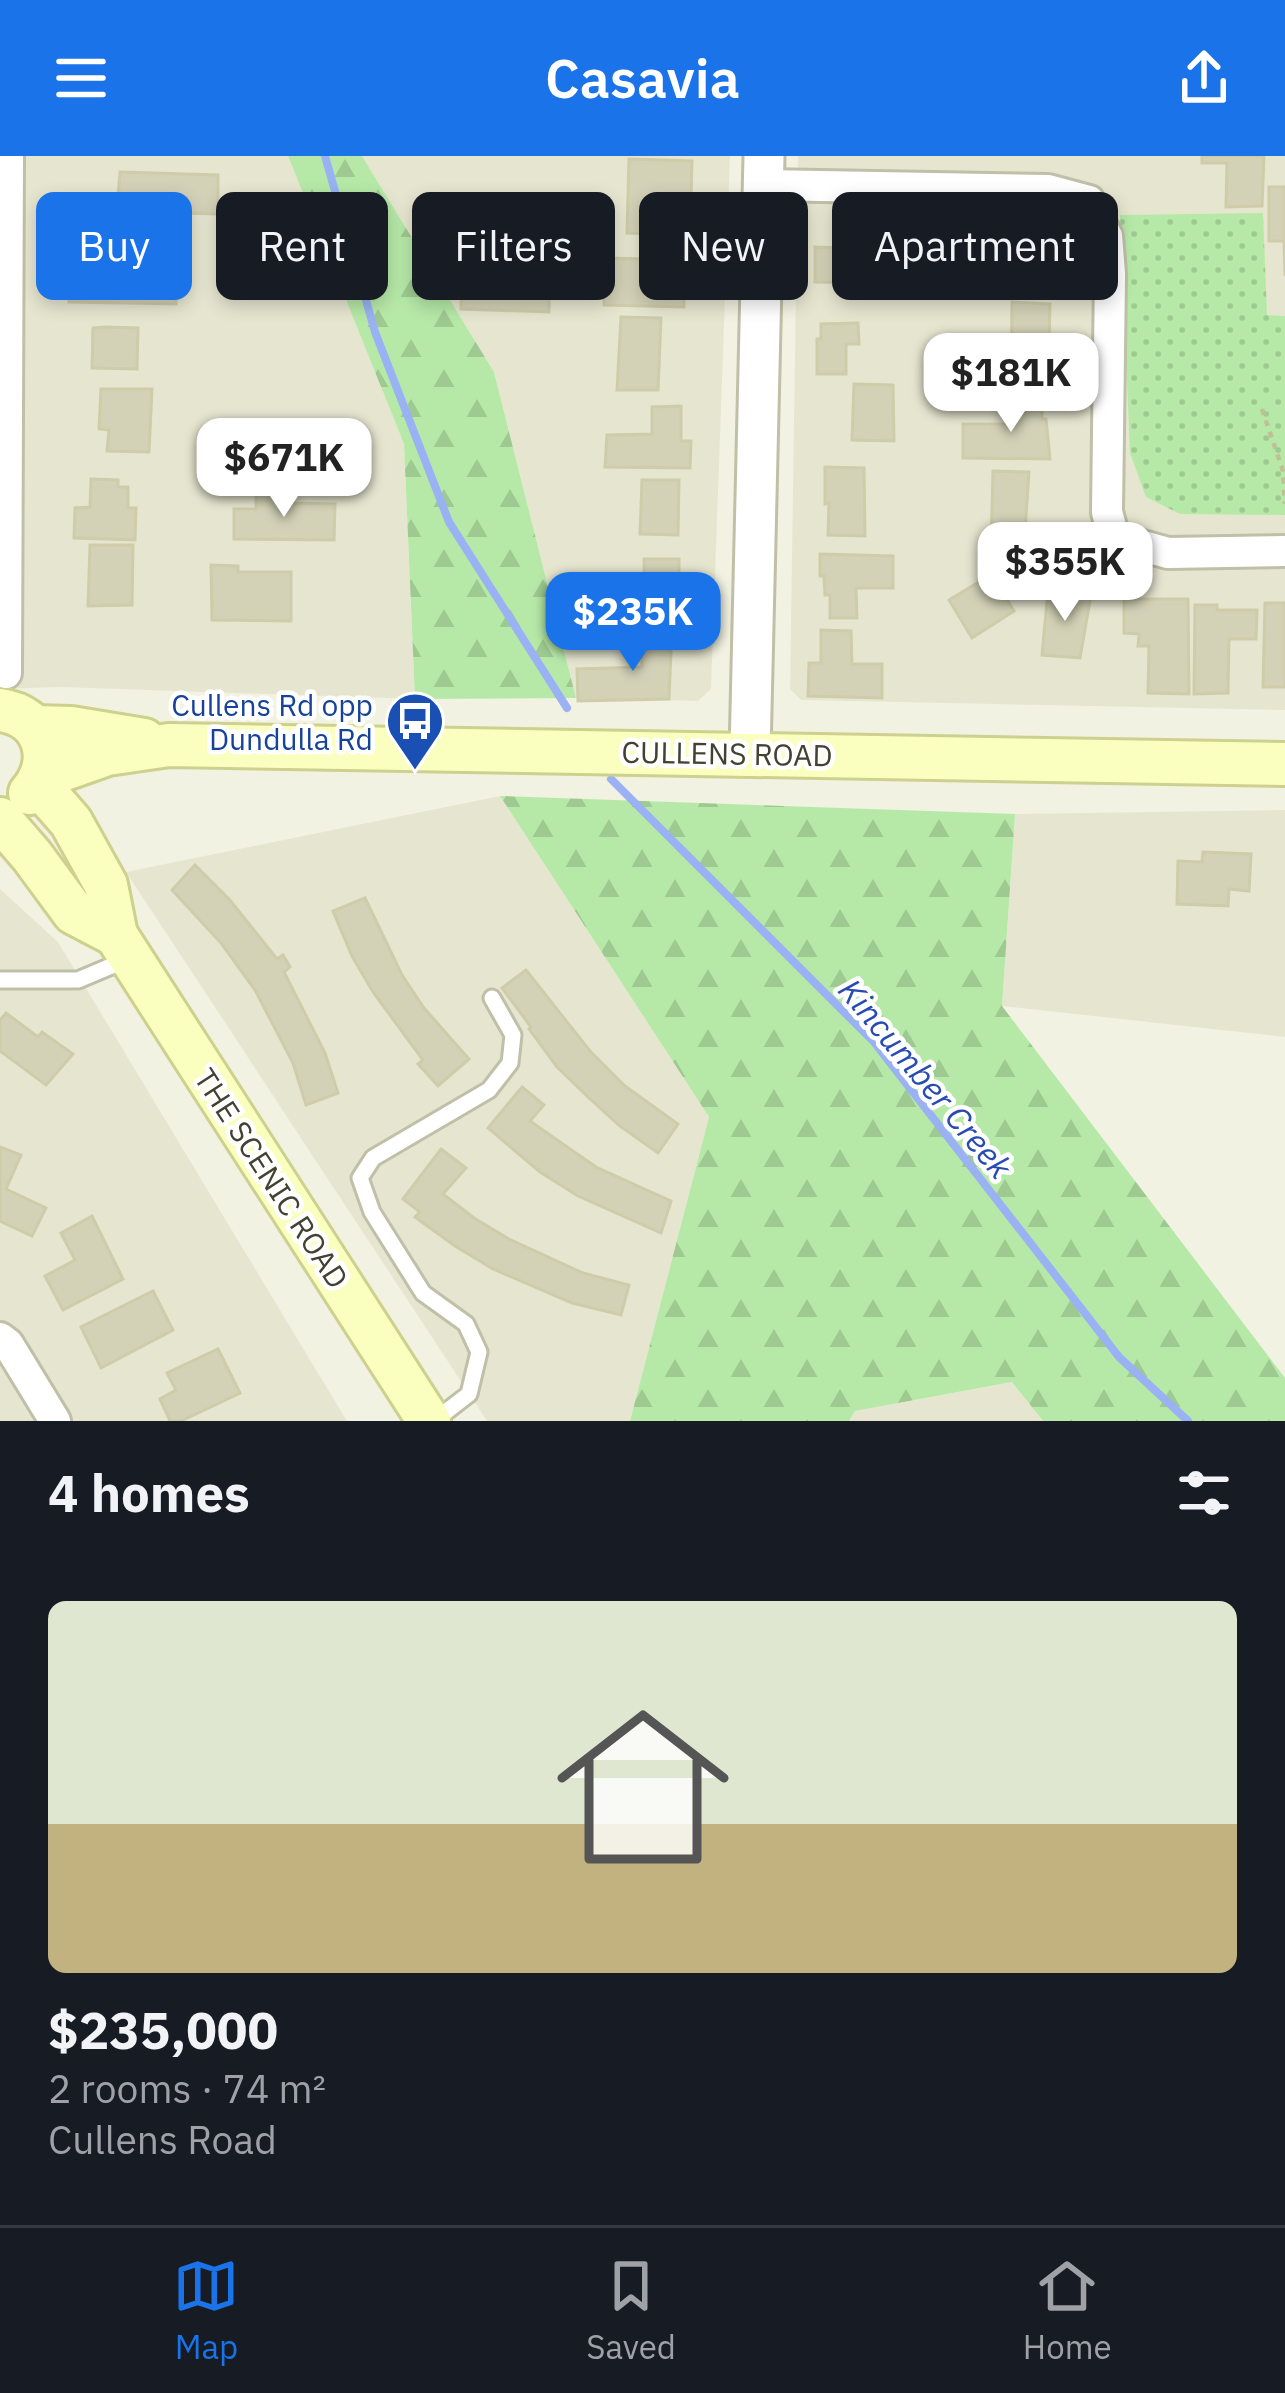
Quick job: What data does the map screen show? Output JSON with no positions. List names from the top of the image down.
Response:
{
  "streets": {
    "main road": ["CULLENS ROAD", "THE SCENIC ROAD"]
  },
  "crossings": [
    ["CULLENS ROAD", "THE SCENIC ROAD"]
  ],
  "water": ["Kincumber Creek"],
  "places": {
    "bus stop": ["Cullens Rd opp Dundulla Rd"]
  },
  "page": {
    "header": "Casavia",
    "chip": [
      "Buy",
      "Rent",
      "Filters",
      "New",
      "Apartment"
    ],
    "price": [
      "$181K",
      "$671K",
      "$355K",
      "$235K"
    ],
    "heading": "4 homes",
    "list": [
      {
        "name": "$235,000",
        "note": "2 rooms · 74 m² · Cullens Road"
      }
    ],
    "tabs": ["Map", "Saved", "Home"]
  }
}
